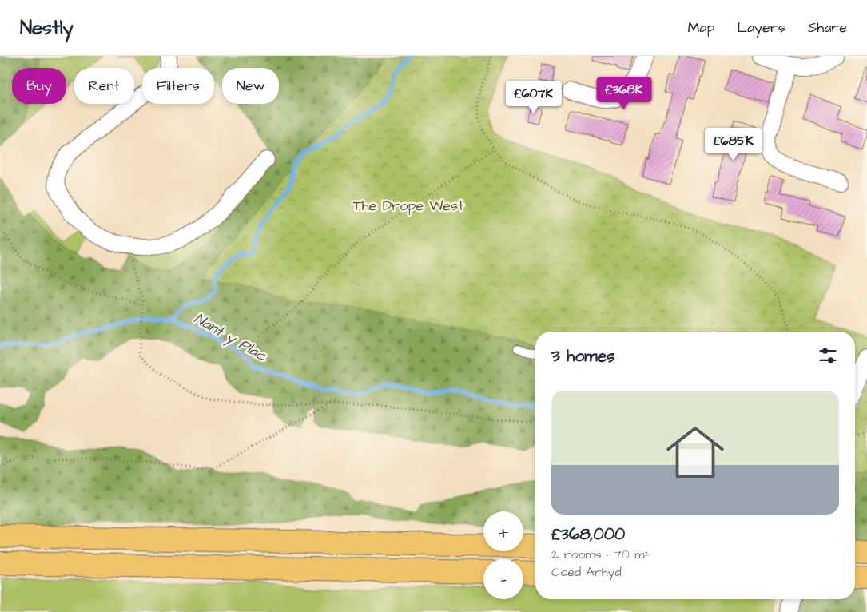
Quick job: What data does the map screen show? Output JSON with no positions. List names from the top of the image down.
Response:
{
  "water": ["Nant y Plac"],
  "parks": ["The Drope West"],
  "page": {
    "header": "Nestly",
    "nav": ["Map", "Layers", "Share"],
    "chip": [
      "Buy",
      "Rent",
      "Filters",
      "New"
    ],
    "price": ["£368K", "£607K", "£685K"],
    "heading": "3 homes",
    "list": [
      {
        "name": "£368,000",
        "note": "2 rooms · 70 m² · Coed Arhyd"
      }
    ],
    "map_buttons": ["+", "−"]
  }
}
